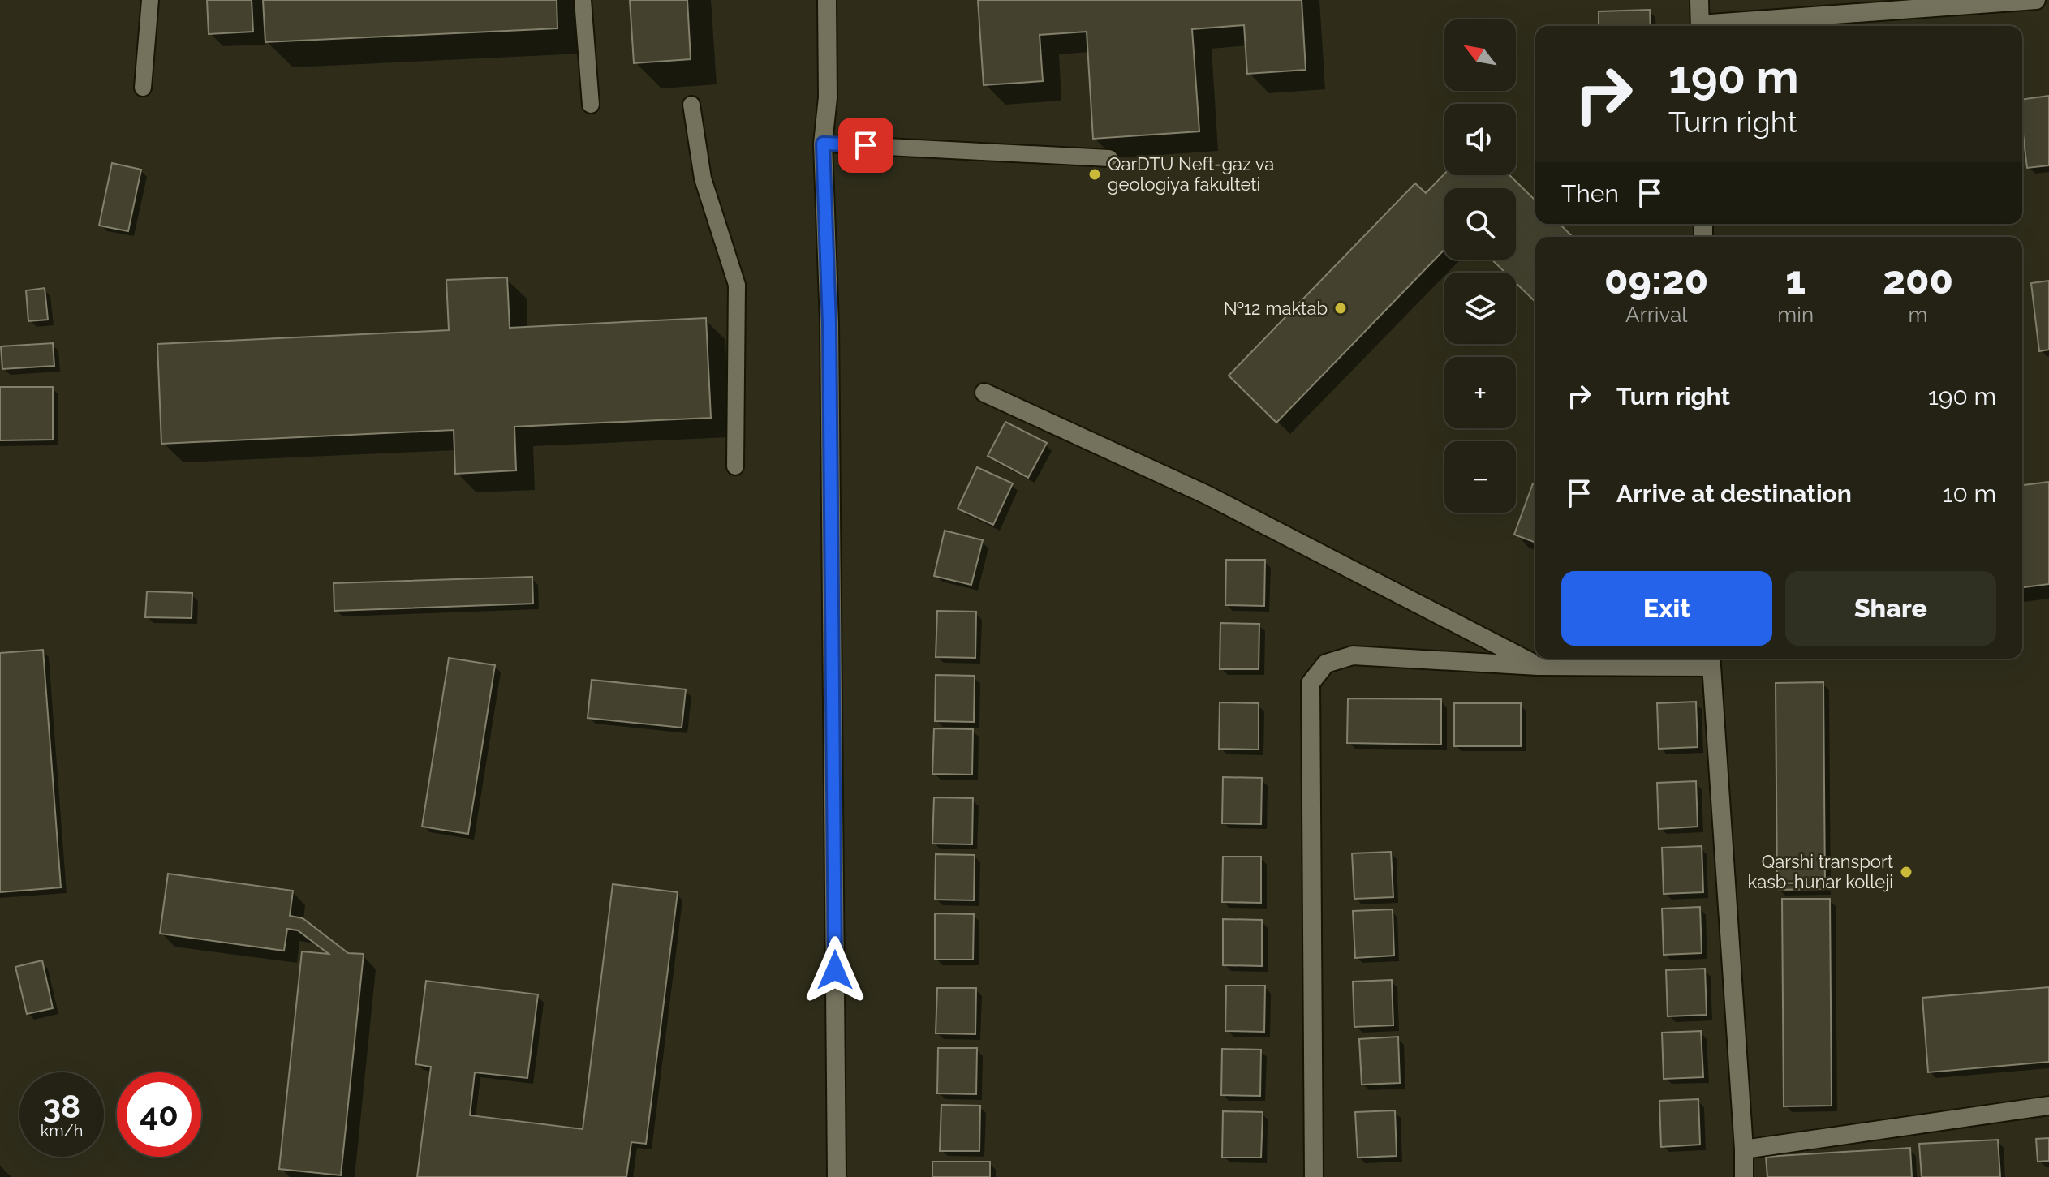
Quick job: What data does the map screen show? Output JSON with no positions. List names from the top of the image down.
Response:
{
  "places": ["QarDTU Neft-gaz va geologiya fakulteti", "№12 maktab", "Qarshi transport kasb-hunar kolleji"],
  "north": "top left",
  "page": {
    "map_buttons": ["+", "−"],
    "turn": ["190 m", "Turn right"],
    "then": "Then",
    "eta": [
      "09:20",
      "Arrival",
      "1",
      "min",
      "200",
      "m"
    ],
    "list": [
      {
        "name": "Turn right",
        "value": "190 m"
      },
      {
        "name": "Arrive at destination",
        "value": "10 m"
      }
    ],
    "buttons": ["Exit", "Share"],
    "speed": "38 km/h",
    "limit": "40"
  }
}
